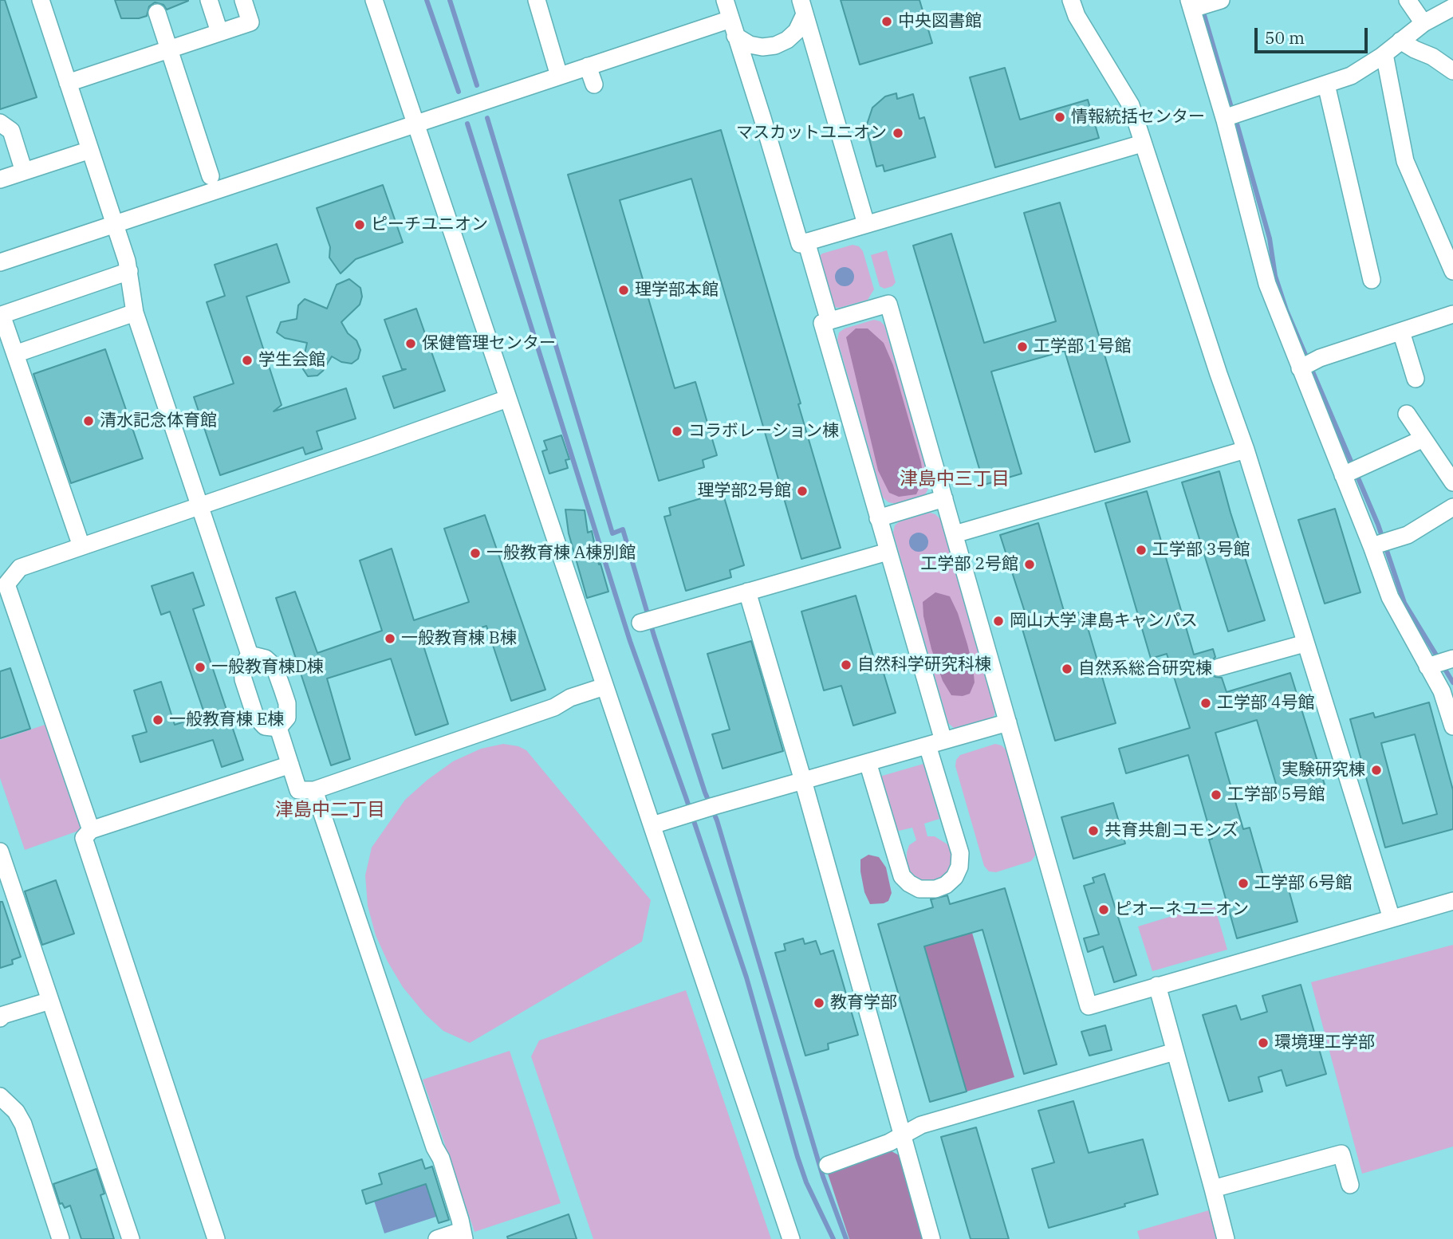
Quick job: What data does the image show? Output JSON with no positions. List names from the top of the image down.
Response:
{
  "districts": ["津島中三丁目", "津島中二丁目"],
  "places": [
    "中央図書館",
    "情報統括センター",
    "マスカットユニオン",
    "ピーチユニオン",
    "理学部本館",
    "保健管理センター",
    "工学部 1号館",
    "学生会館",
    "清水記念体育館",
    "コラボレーション棟",
    "理学部2号館",
    "工学部 3号館",
    "一般教育棟 A棟別館",
    "工学部 2号館",
    "岡山大学 津島キャンパス",
    "一般教育棟 B棟",
    "自然科学研究科棟",
    "一般教育棟D棟",
    "自然系総合研究棟",
    "工学部 4号館",
    "一般教育棟 E棟",
    "実験研究棟",
    "工学部 5号館",
    "共育共創コモンズ",
    "工学部 6号館",
    "ピオーネユニオン",
    "教育学部",
    "環境理工学部"
  ],
  "scale_bar": "50 m"
}
